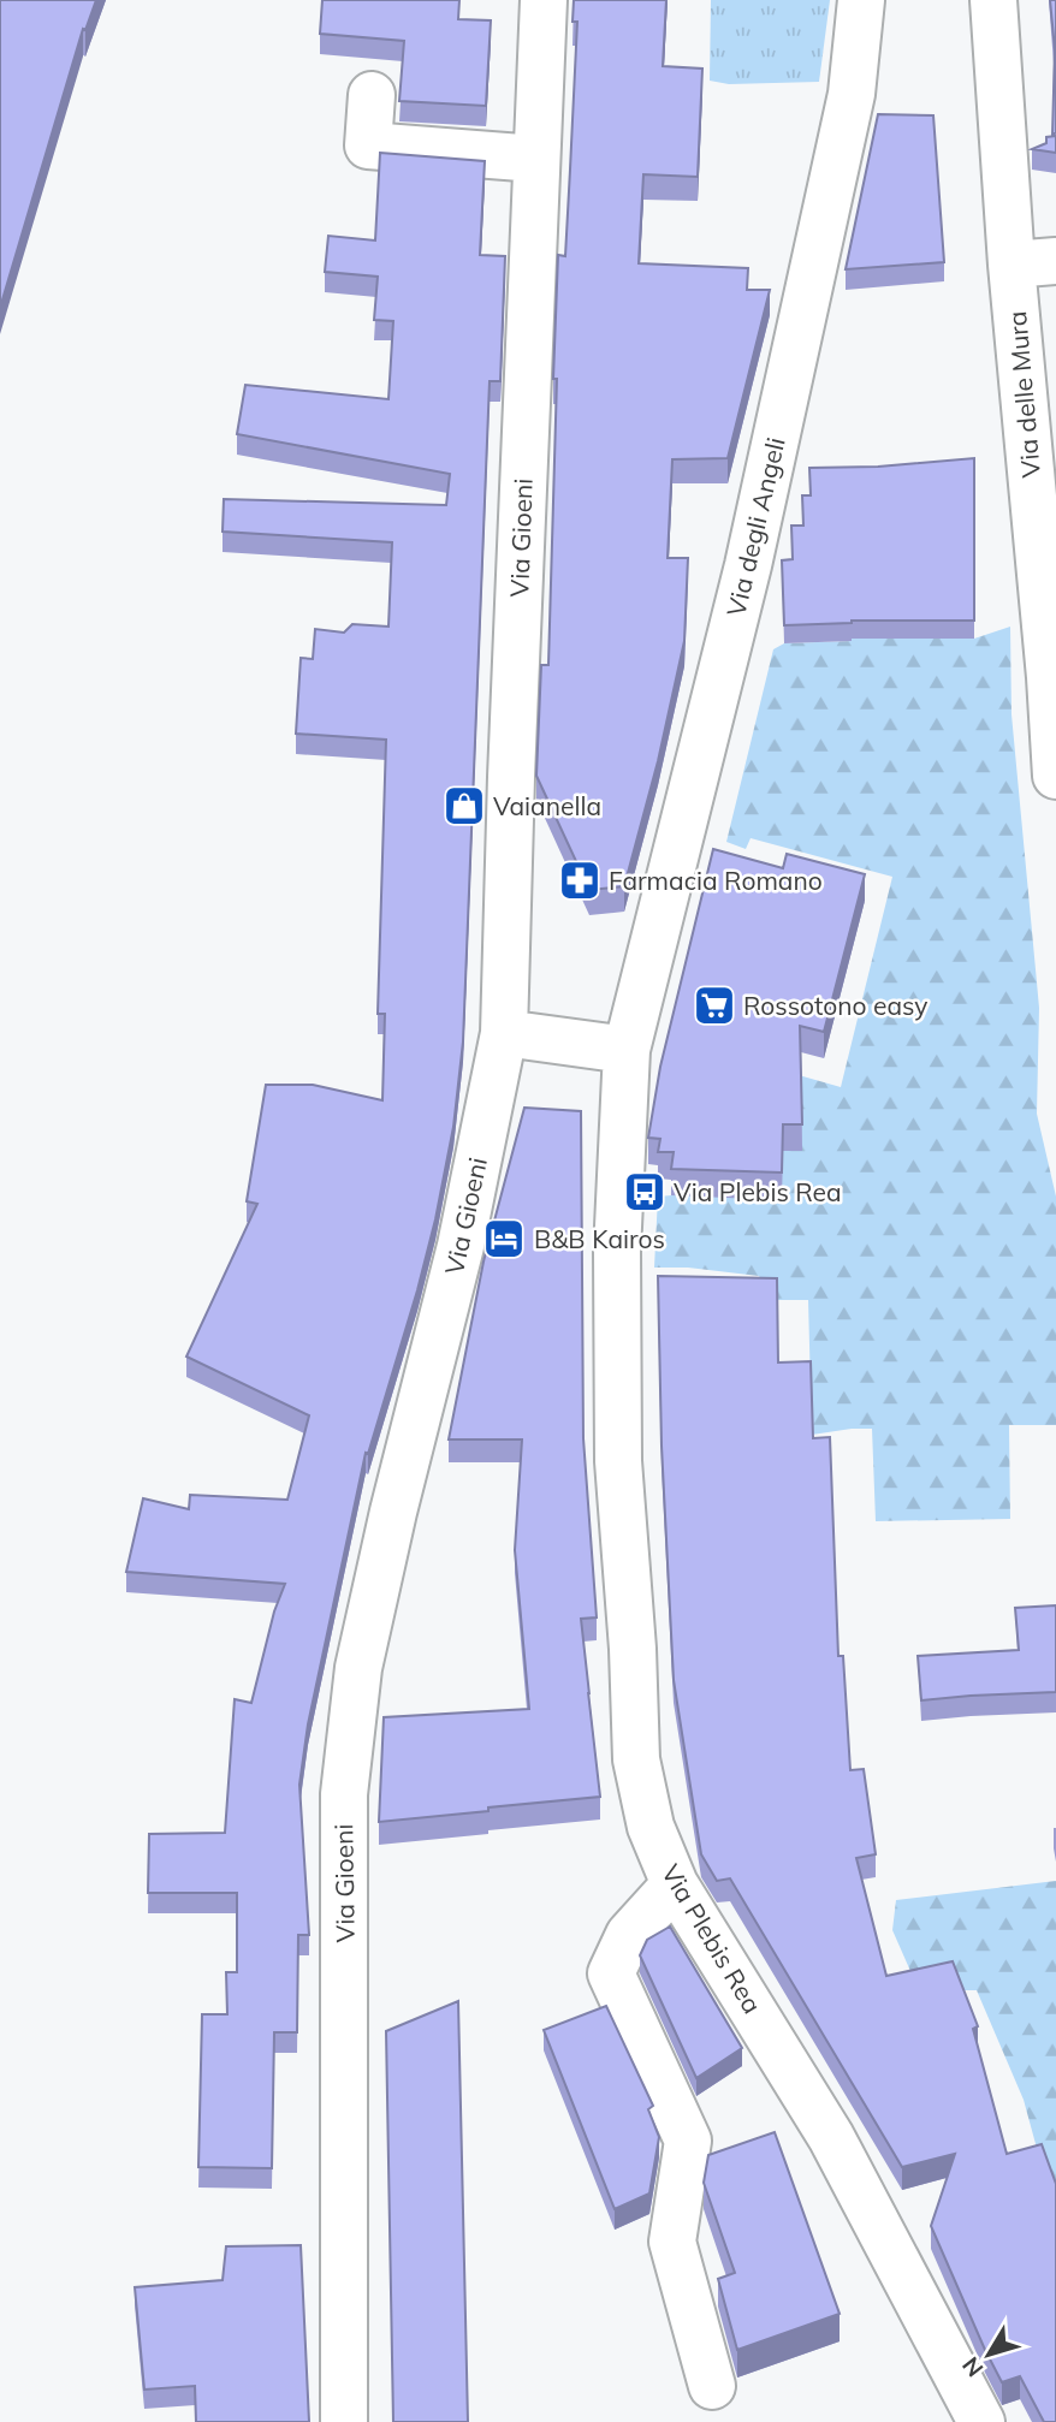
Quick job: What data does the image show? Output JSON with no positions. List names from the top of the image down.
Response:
{
  "streets": {
    "street": [
      "Via delle Mura",
      "Via degli Angeli",
      "Via Gioeni",
      "Via Plebis Rea"
    ]
  },
  "crossings": [
    ["Via degli Angeli", "Via Plebis Rea"]
  ],
  "places": {
    "shop": ["Vaianella"],
    "pharmacy": ["Farmacia Romano"],
    "supermarket": ["Rossotono easy"],
    "bus stop": ["Via Plebis Rea"],
    "hotel": ["B&B Kairos"]
  },
  "north": "bottom left"
}
